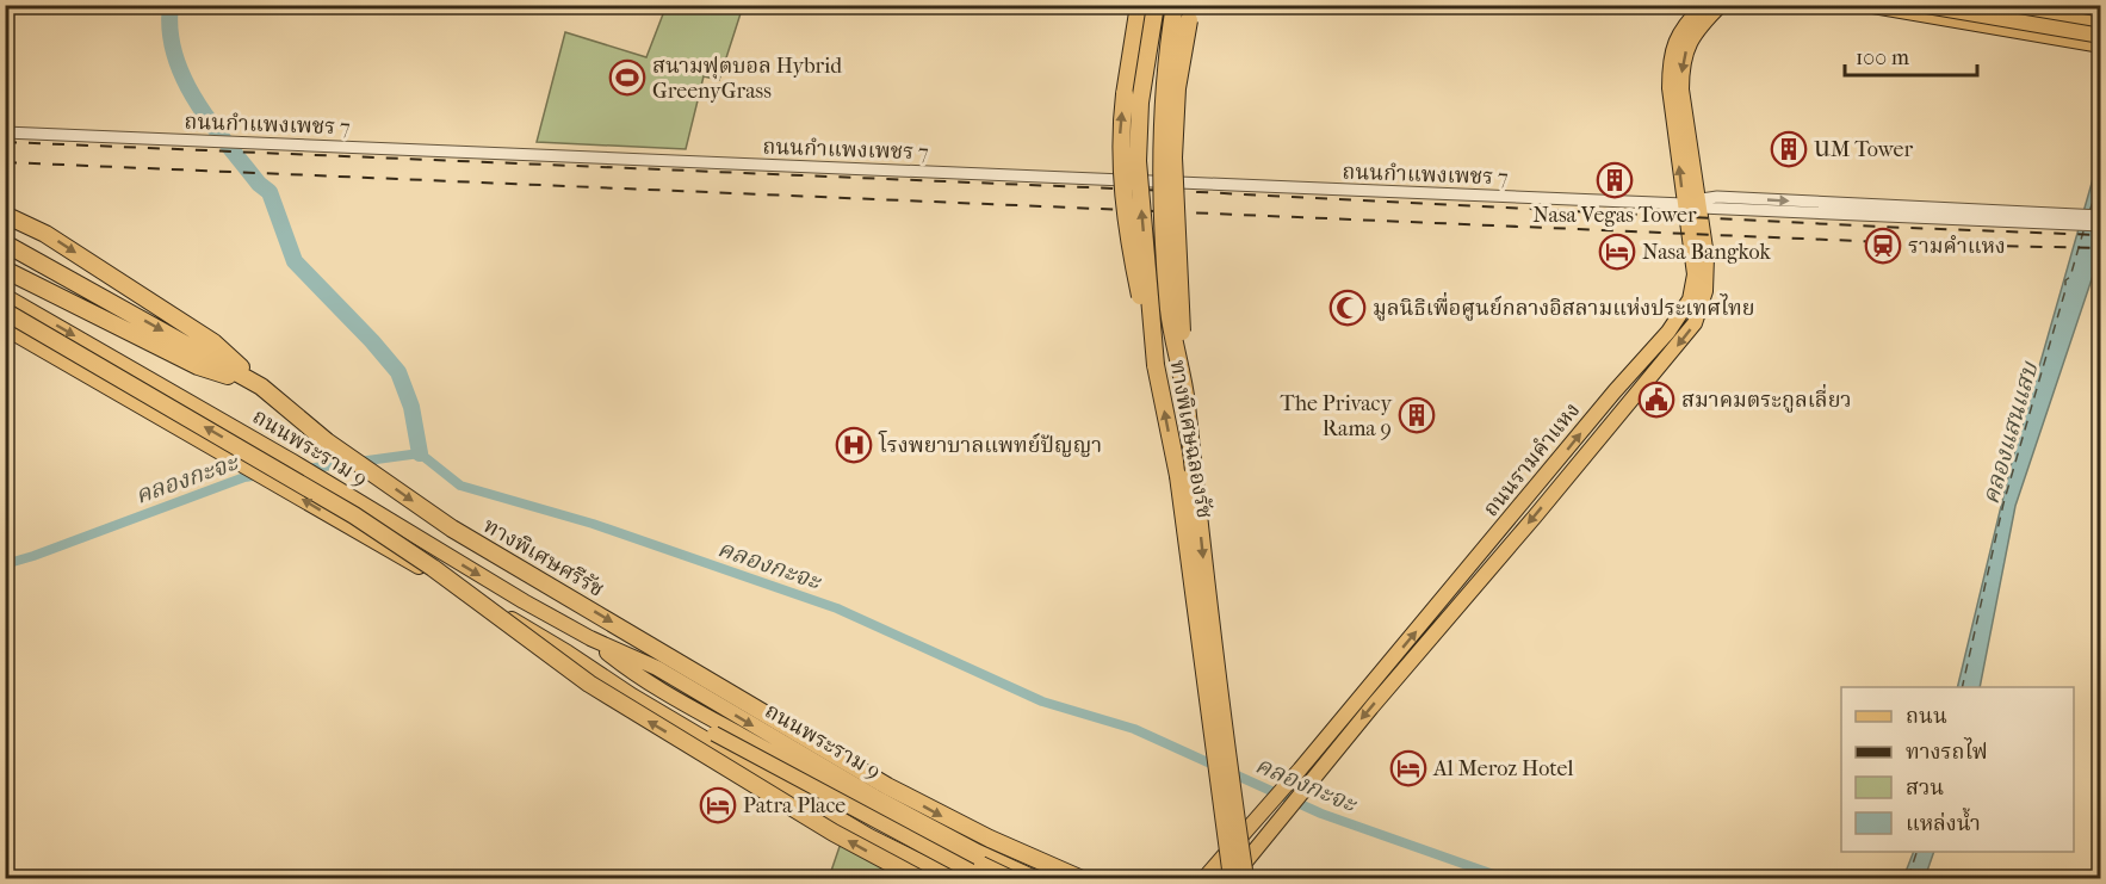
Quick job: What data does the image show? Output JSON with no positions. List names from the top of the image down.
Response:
{
  "streets": {
    "highway": ["ทางพิเศษฉลองรัช", "ทางพิเศษศรีรัช"],
    "main road": ["ถนนพระราม 9", "ถนนรามคำแหง"],
    "street": ["ถนนกำแพงเพชร 7"]
  },
  "crossings": [
    ["ถนนกำแพงเพชร 7", "ถนนรามคำแหง"],
    ["ทางพิเศษฉลองรัช", "ถนนรามคำแหง"]
  ],
  "water": ["คลองแสนแสบ", "คลองกะจะ"],
  "places": {
    "sports": ["สนามฟุตบอล Hybrid GreenyGrass"],
    "building": ["UM Tower", "Nasa Vegas Tower", "The Privacy Rama 9"],
    "station": ["รามคำแหง"],
    "hotel": ["Nasa Bangkok", "Al Meroz Hotel", "Patra Place"],
    "mosque": ["มูลนิธิเพื่อศูนย์กลางอิสลามแห่งประเทศไทย"],
    "public building": ["สมาคมตระกูลเลี่ยว"],
    "hospital": ["โรงพยาบาลแพทย์ปัญญา"]
  },
  "legend": [
    "ถนน",
    "ทางรถไฟ",
    "สวน",
    "แหล่งน้ำ"
  ],
  "scale_bar": "100 m"
}
